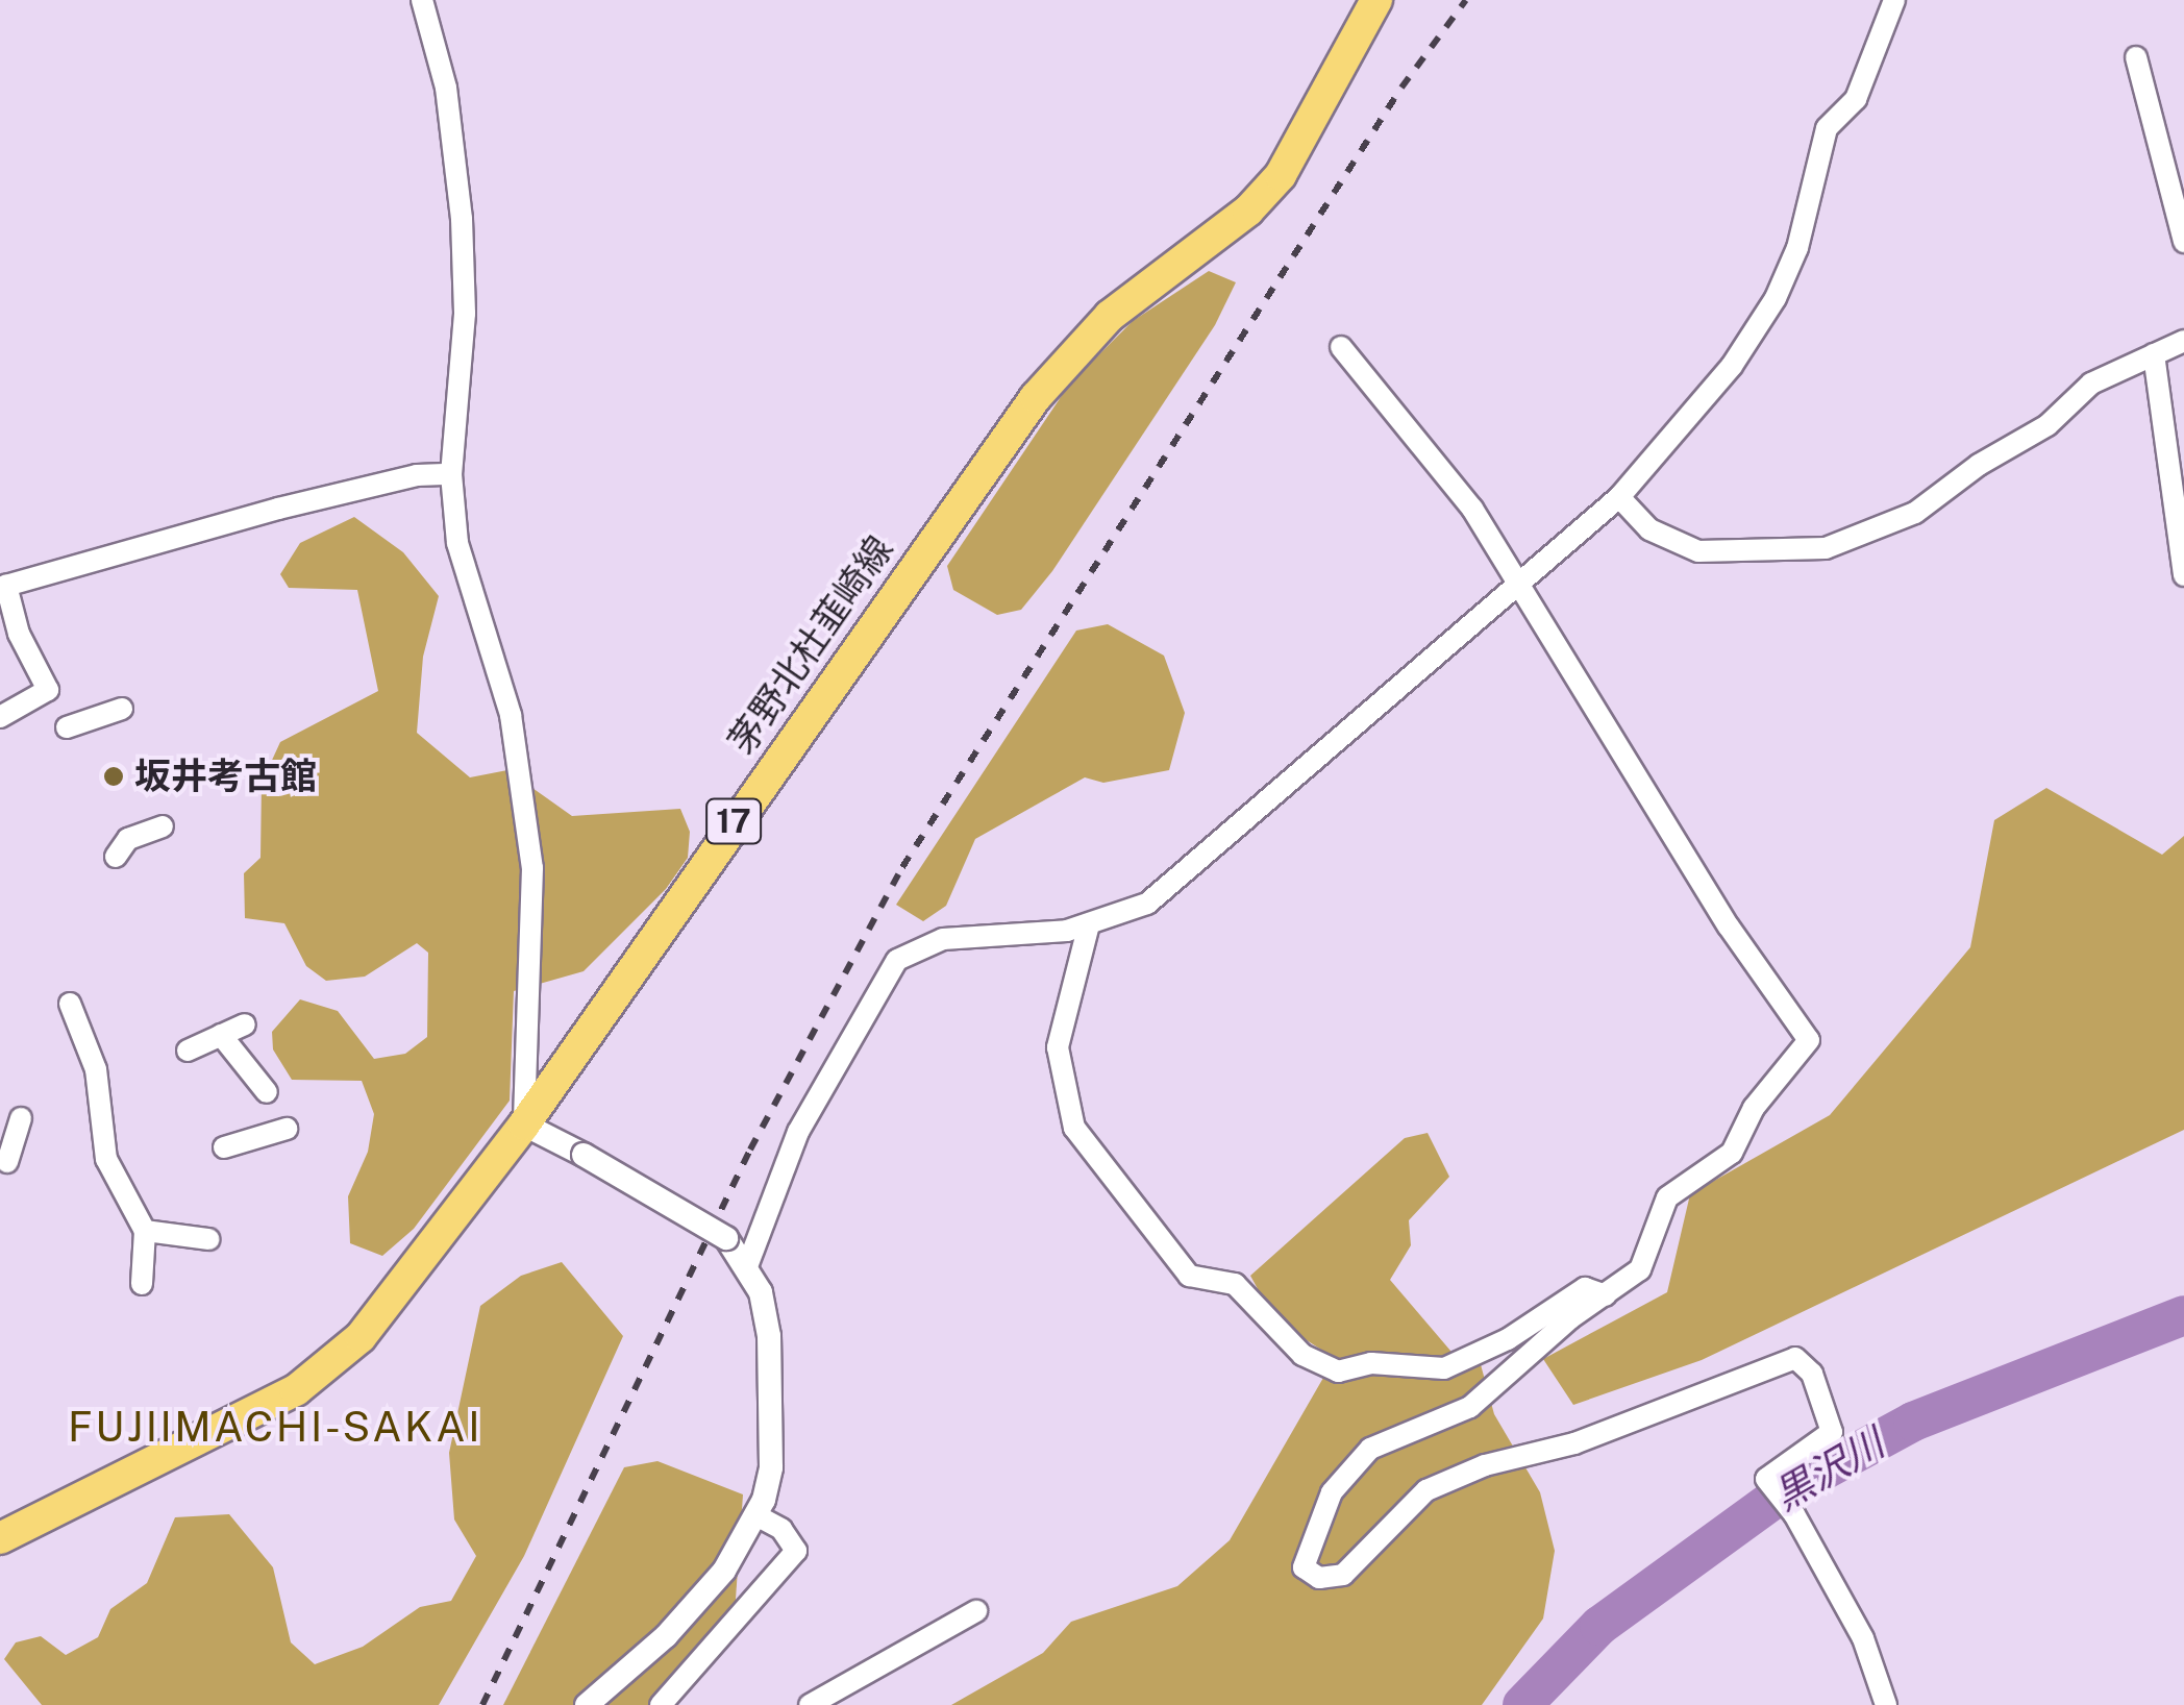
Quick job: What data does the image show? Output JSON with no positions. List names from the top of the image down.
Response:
{
  "streets": {
    "main road": ["茅野北杜韮崎線", "17"]
  },
  "districts": ["FUJIIMACHI-SAKAI"],
  "water": ["黒沢川"],
  "places": ["坂井考古館"]
}
